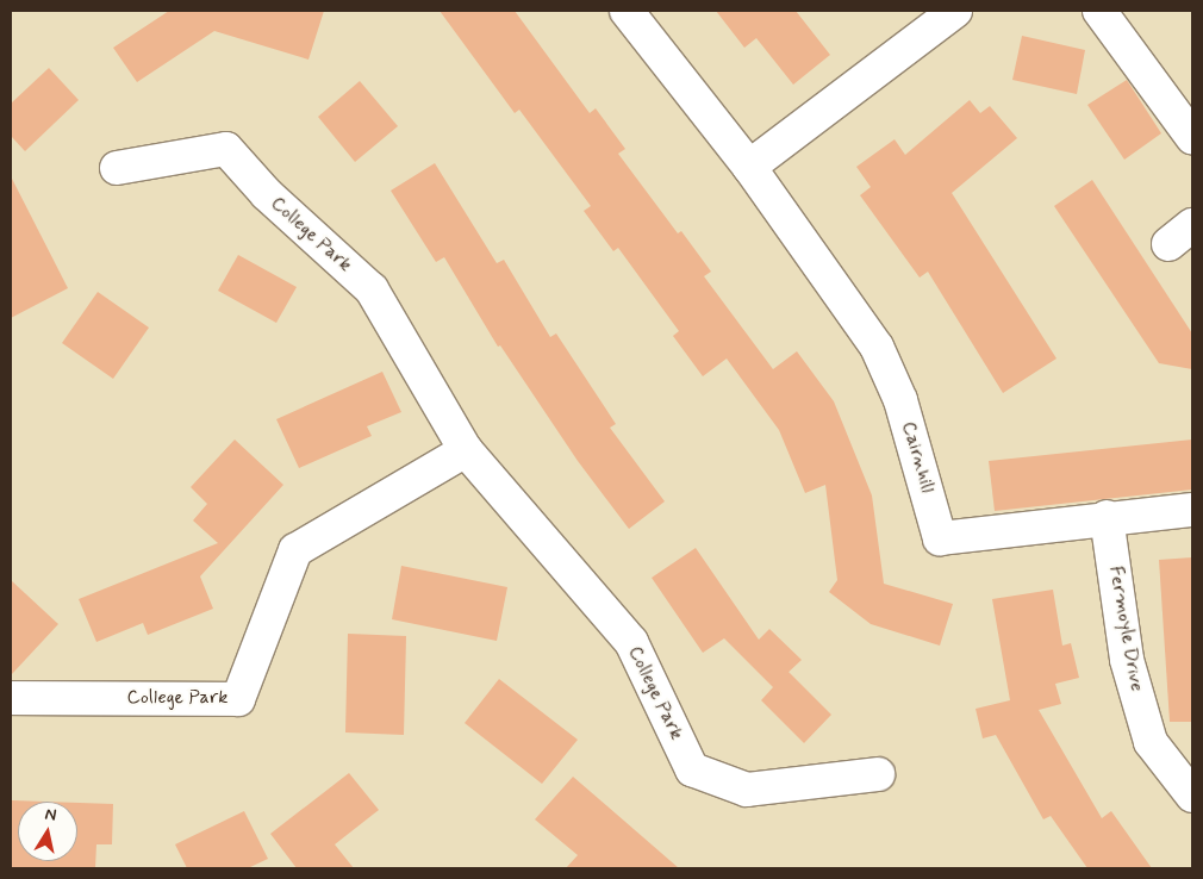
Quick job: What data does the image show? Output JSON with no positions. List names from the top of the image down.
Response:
{
  "streets": {
    "street": ["College Park", "Cairnhill", "Fermoyle Drive"]
  },
  "crossings": [
    ["Cairnhill", "Fermoyle Drive"]
  ],
  "north": "top"
}
